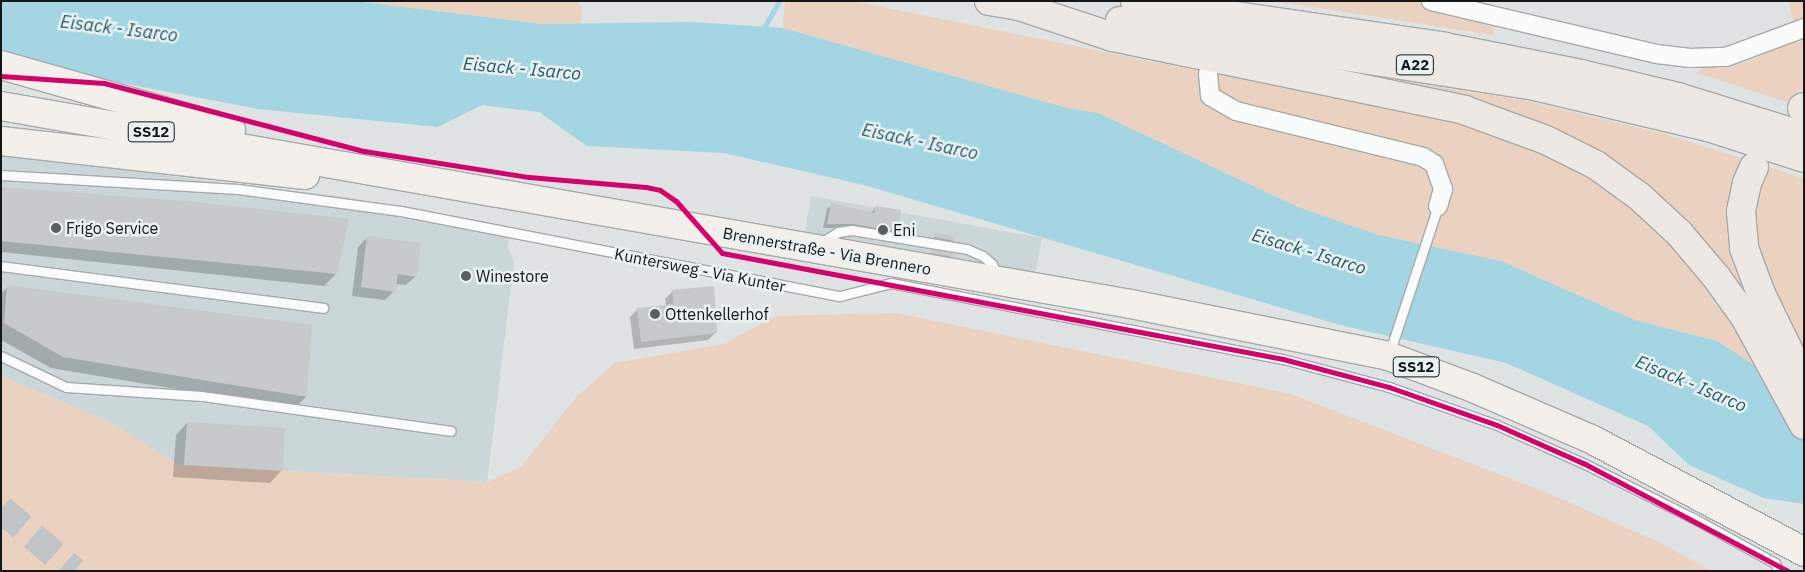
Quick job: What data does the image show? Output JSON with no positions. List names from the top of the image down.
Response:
{
  "streets": {
    "highway": ["A22"],
    "main road": ["SS12", "Brennerstraße - Via Brennero"],
    "lane": ["Kuntersweg - Via Kunter"]
  },
  "crossings": [
    ["SS12", "Brennerstraße - Via Brennero"]
  ],
  "water": ["Eisack - Isarco"],
  "places": [
    "Frigo Service",
    "Eni",
    "Winestore",
    "Ottenkellerhof"
  ]
}
